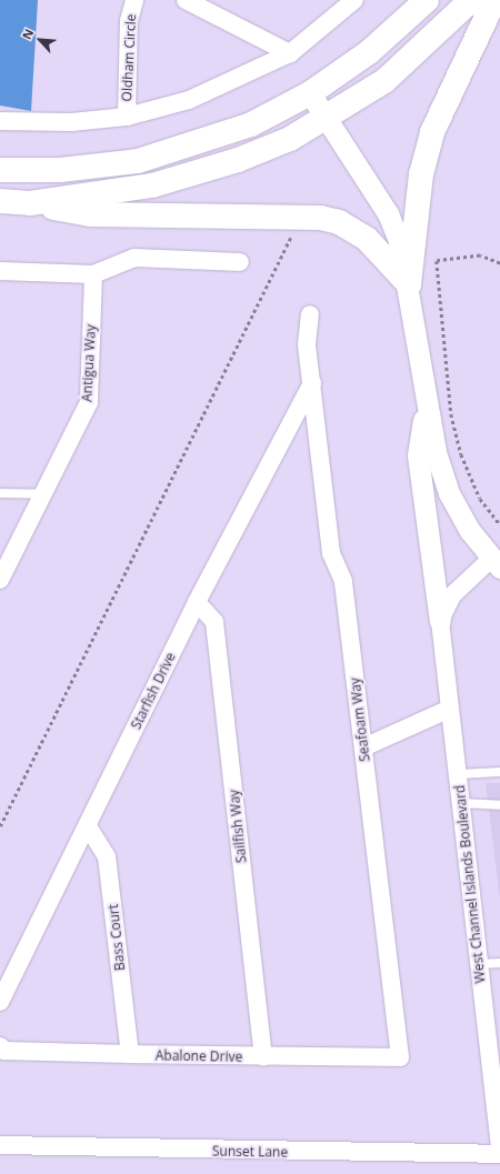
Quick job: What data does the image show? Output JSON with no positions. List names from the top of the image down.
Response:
{
  "streets": {
    "street": [
      "Oldham Circle",
      "Antigua Way",
      "Starfish Drive",
      "Seafoam Way",
      "Sailfish Way",
      "West Channel Islands Boulevard",
      "Bass Court",
      "Abalone Drive",
      "Sunset Lane"
    ]
  },
  "crossings": [
    ["Starfish Drive", "Seafoam Way"],
    ["Starfish Drive", "Sailfish Way"],
    ["Starfish Drive", "Bass Court"],
    ["Seafoam Way", "Abalone Drive"],
    ["Sailfish Way", "Abalone Drive"],
    ["Bass Court", "Abalone Drive"]
  ],
  "north": "top left"
}
